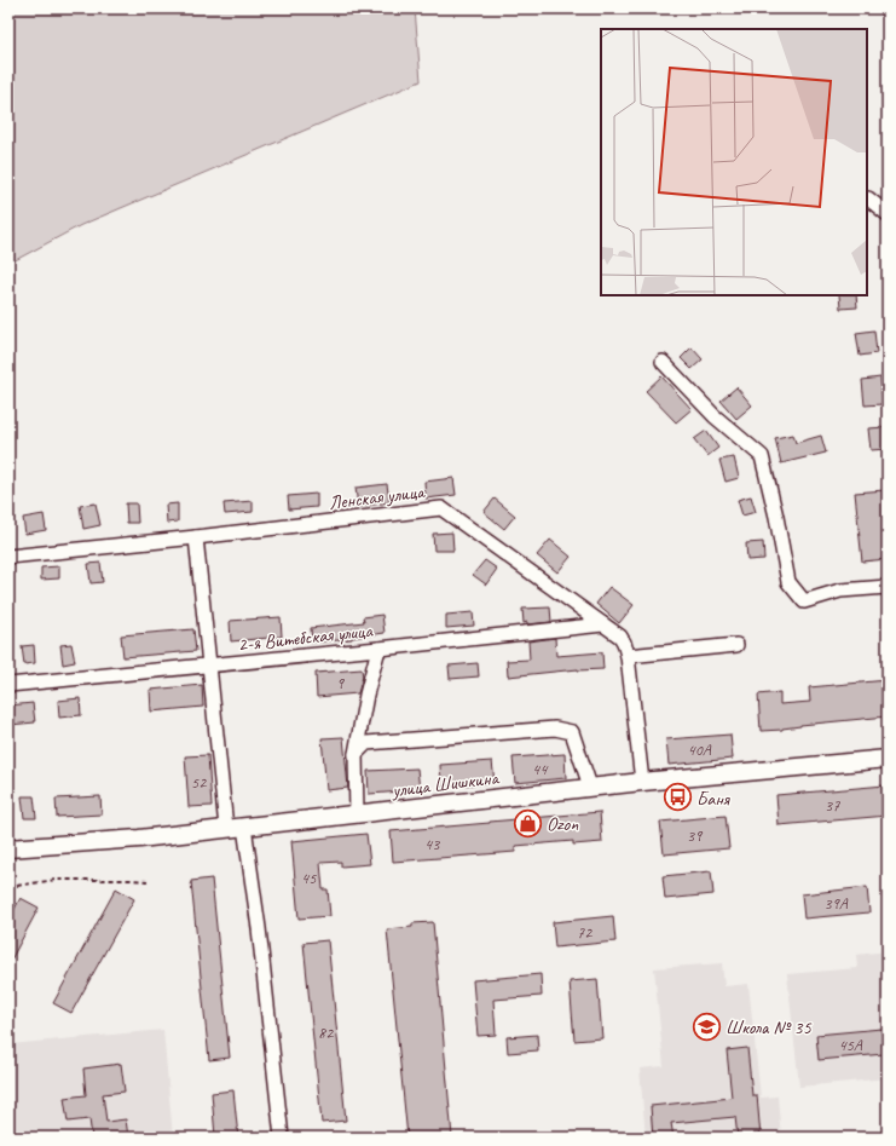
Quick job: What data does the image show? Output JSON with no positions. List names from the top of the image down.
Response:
{
  "streets": {
    "main road": ["улица Шишкина"],
    "street": ["Ленская улица", "2-я Витебская улица"]
  },
  "crossings": [
    ["Ленская улица", "2-я Витебская улица"],
    ["Ленская улица", "улица Шишкина"]
  ],
  "places": {
    "bus stop": ["Баня"],
    "shop": ["Ozon"],
    "school or university": ["Школа № 35"]
  },
  "house_numbers": [
    "9",
    "40А",
    "44",
    "52",
    "37",
    "39",
    "43",
    "45",
    "39А",
    "72",
    "82",
    "45А"
  ]
}
